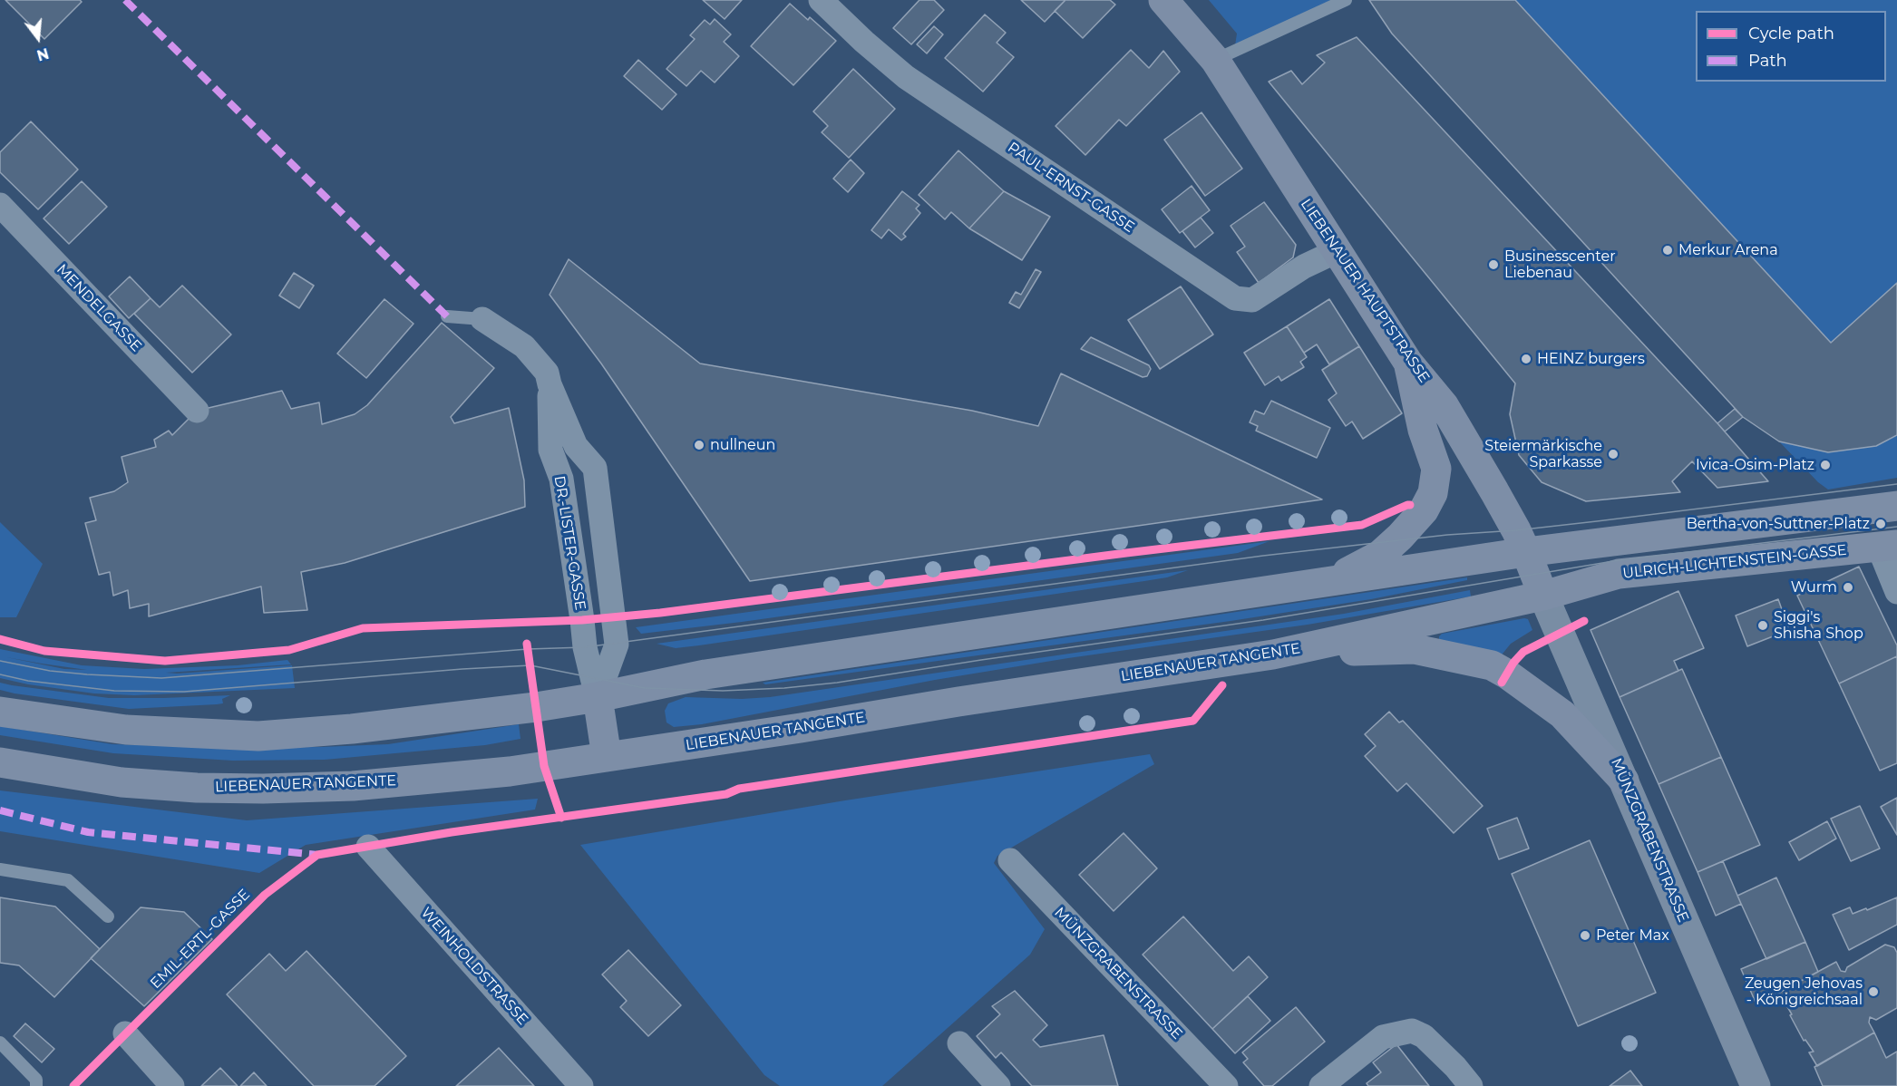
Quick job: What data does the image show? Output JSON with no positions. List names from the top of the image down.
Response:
{
  "streets": {
    "main road": [
      "LIEBENAUER HAUPTSTRASSE",
      "ULRICH-LICHTENSTEIN-GASSE",
      "LIEBENAUER TANGENTE",
      "MÜNZGRABENSTRASSE"
    ],
    "street": [
      "PAUL-ERNST-GASSE",
      "MENDELGASSE",
      "DR.-LISTER-GASSE",
      "WEINHOLDSTRASSE"
    ],
    "cycle path": ["EMIL-ERTL-GASSE"]
  },
  "crossings": [
    ["PAUL-ERNST-GASSE", "LIEBENAUER HAUPTSTRASSE"],
    ["LIEBENAUER HAUPTSTRASSE", "ULRICH-LICHTENSTEIN-GASSE"],
    ["LIEBENAUER HAUPTSTRASSE", "LIEBENAUER TANGENTE"],
    ["LIEBENAUER HAUPTSTRASSE", "MÜNZGRABENSTRASSE"],
    ["ULRICH-LICHTENSTEIN-GASSE", "LIEBENAUER TANGENTE"],
    ["ULRICH-LICHTENSTEIN-GASSE", "MÜNZGRABENSTRASSE"],
    ["LIEBENAUER TANGENTE", "MÜNZGRABENSTRASSE"]
  ],
  "places": [
    "Merkur Arena",
    "Businesscenter Liebenau",
    "HEINZ burgers",
    "nullneun",
    "Steiermärkische Sparkasse",
    "Ivica-Osim-Platz",
    "Bertha-von-Suttner-Platz",
    "Wurm",
    "Siggi's Shisha Shop",
    "Peter Max",
    "Zeugen Jehovas - Königreichsaal"
  ],
  "legend": ["Cycle path", "Path"],
  "north": "bottom"
}
